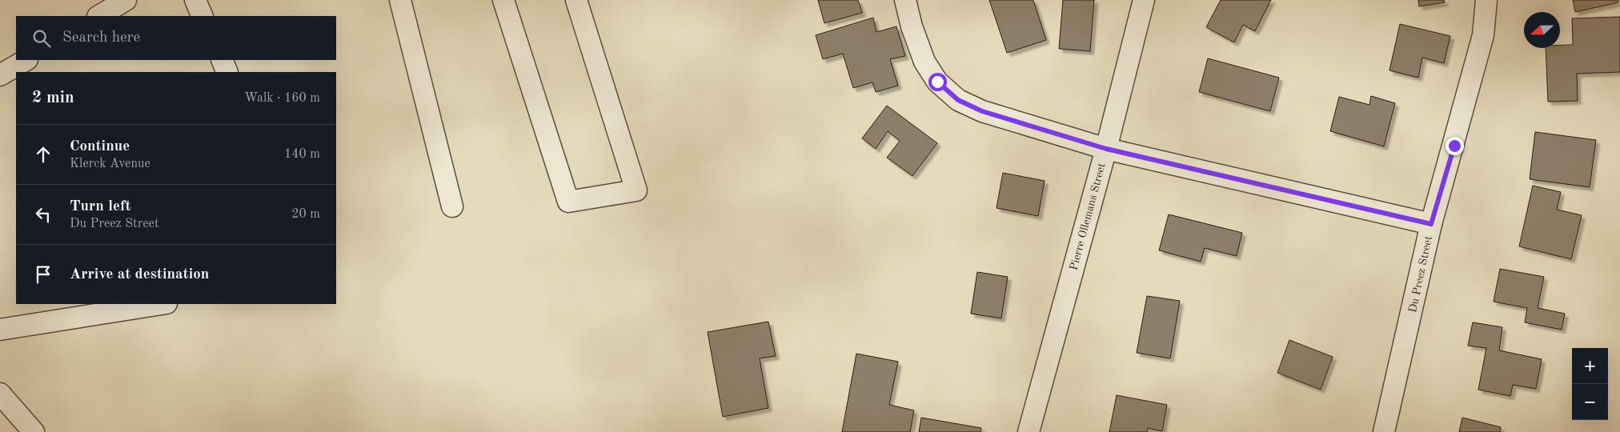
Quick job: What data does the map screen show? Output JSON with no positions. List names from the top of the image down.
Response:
{
  "streets": {
    "street": ["Pierre Ollemans Street", "Du Preez Street"]
  },
  "north": "left",
  "page": {
    "search": "Search here",
    "heading": ["2 min", "Walk · 160 m"],
    "list": [
      ["Continue", "Klerck Avenue", "140 m"],
      ["Turn left", "Du Preez Street", "20 m"],
      "Arrive at destination"
    ],
    "map_buttons": ["+", "−"]
  }
}
